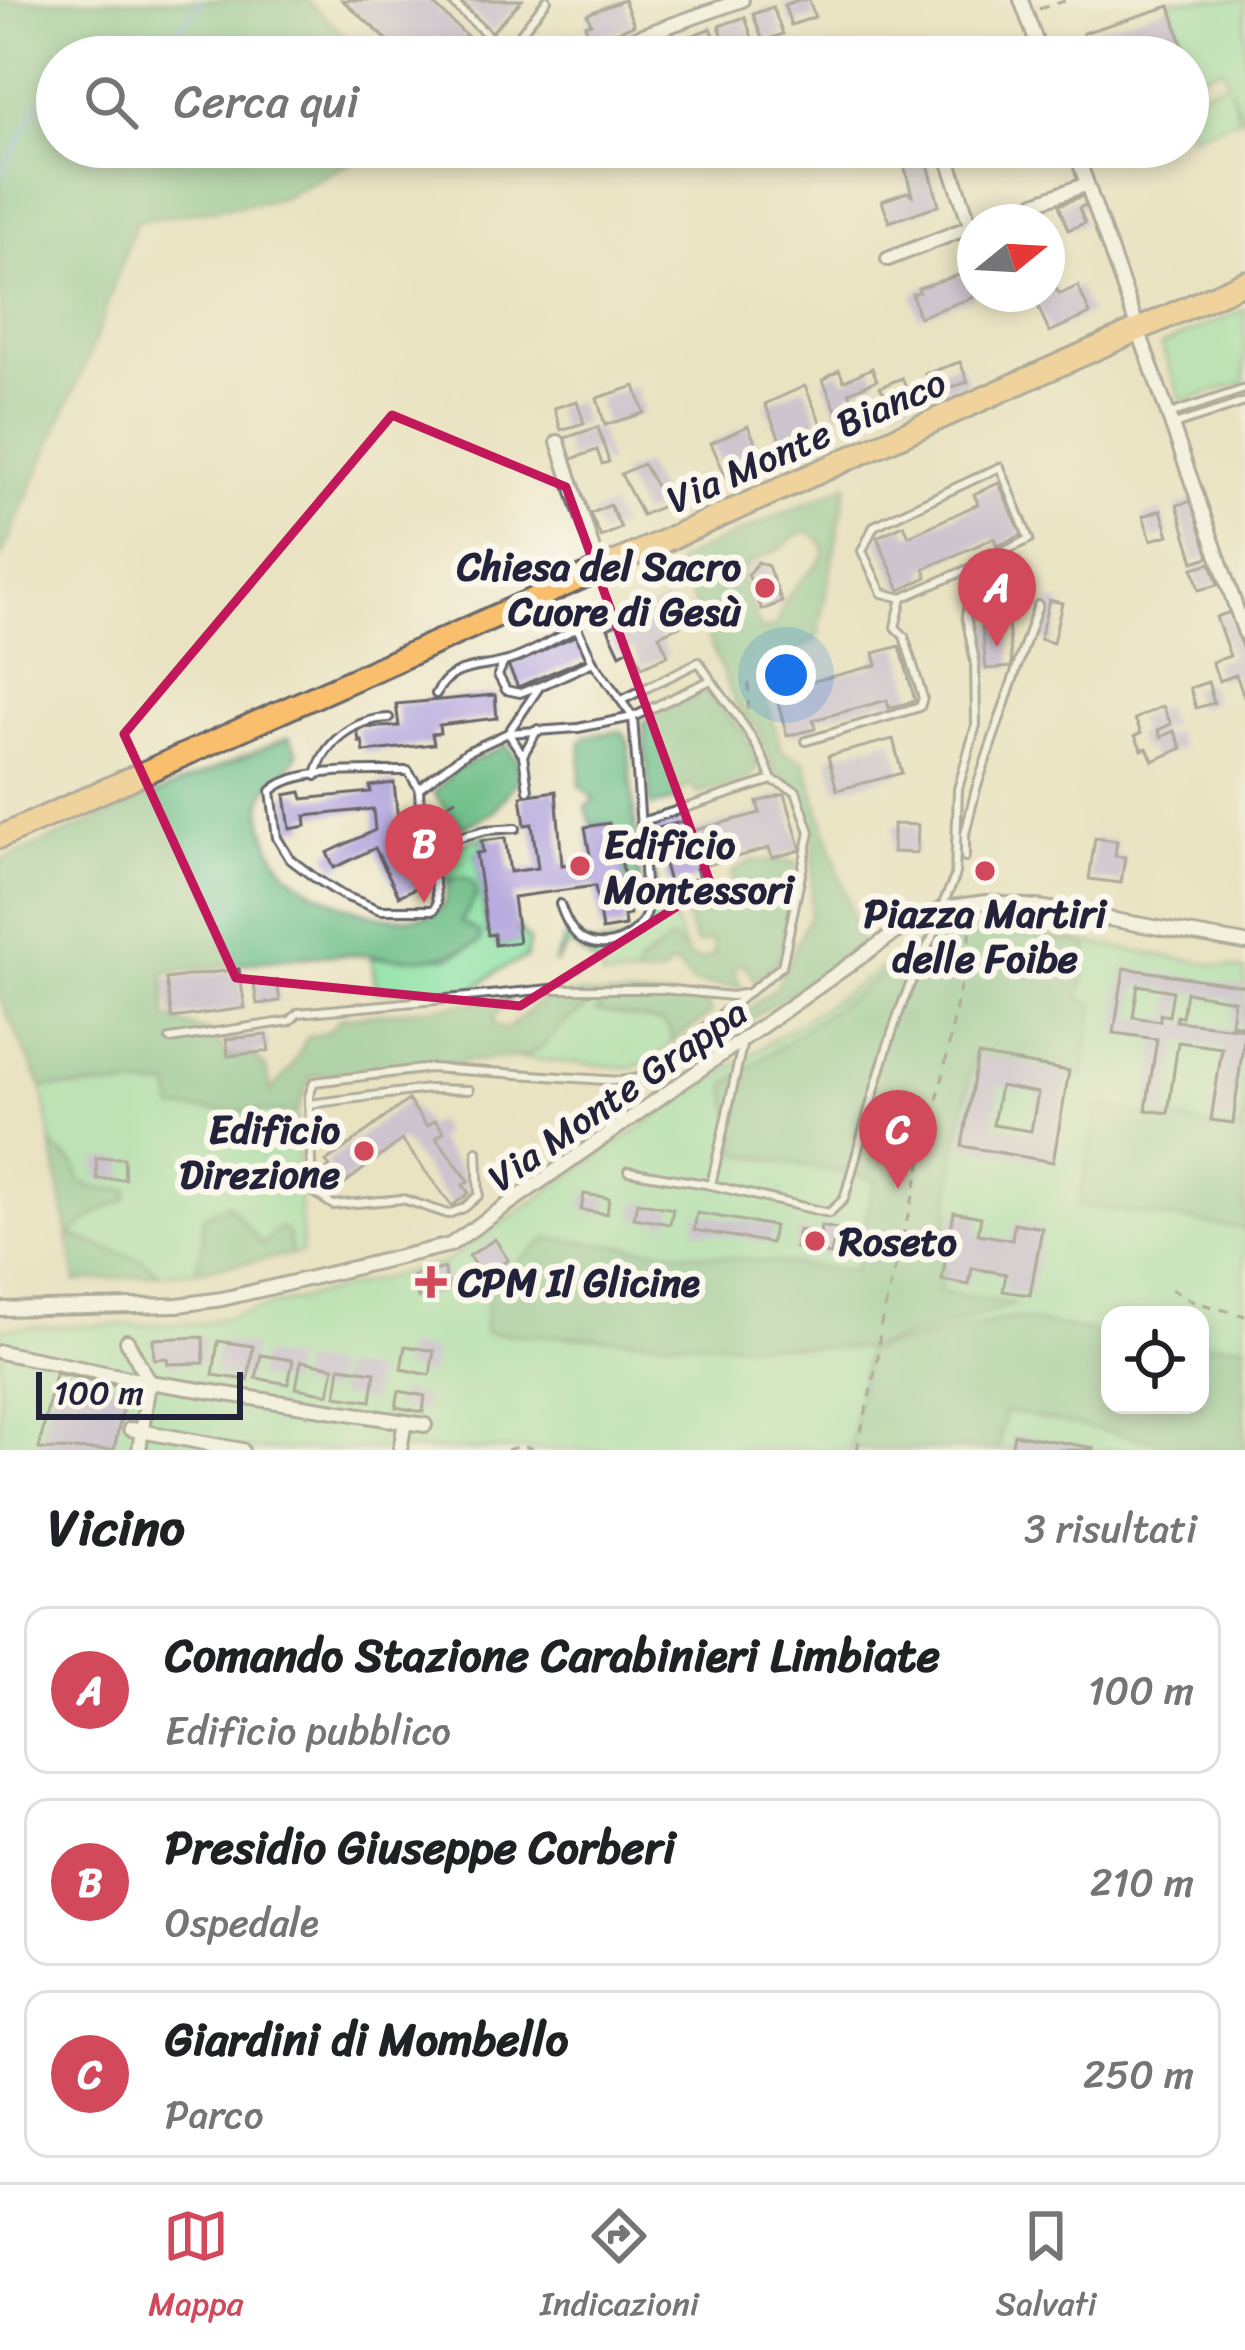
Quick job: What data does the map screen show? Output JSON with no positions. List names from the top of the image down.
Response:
{
  "streets": {
    "main road": ["Via Monte Bianco"],
    "street": ["Via Monte Grappa"]
  },
  "places": {
    "other": [
      "Chiesa del Sacro Cuore di Gesù",
      "Edificio Montessori",
      "Piazza Martiri delle Foibe",
      "Edificio Direzione",
      "Roseto"
    ],
    "health": ["CPM Il Glicine"]
  },
  "scale_bar": "100 m",
  "north": "right",
  "page": {
    "search": "Cerca qui",
    "pins": ["A", "B", "C"],
    "scale": "100 m",
    "heading": ["Vicino", "3 risultati"],
    "list": [
      {
        "mark": "A",
        "name": "Comando Stazione Carabinieri Limbiate",
        "note": "Edificio pubblico",
        "value": "100 m"
      },
      {
        "mark": "B",
        "name": "Presidio Giuseppe Corberi",
        "note": "Ospedale",
        "value": "210 m"
      },
      {
        "mark": "C",
        "name": "Giardini di Mombello",
        "note": "Parco",
        "value": "250 m"
      }
    ],
    "nav": ["Mappa", "Indicazioni", "Salvati"]
  }
}
